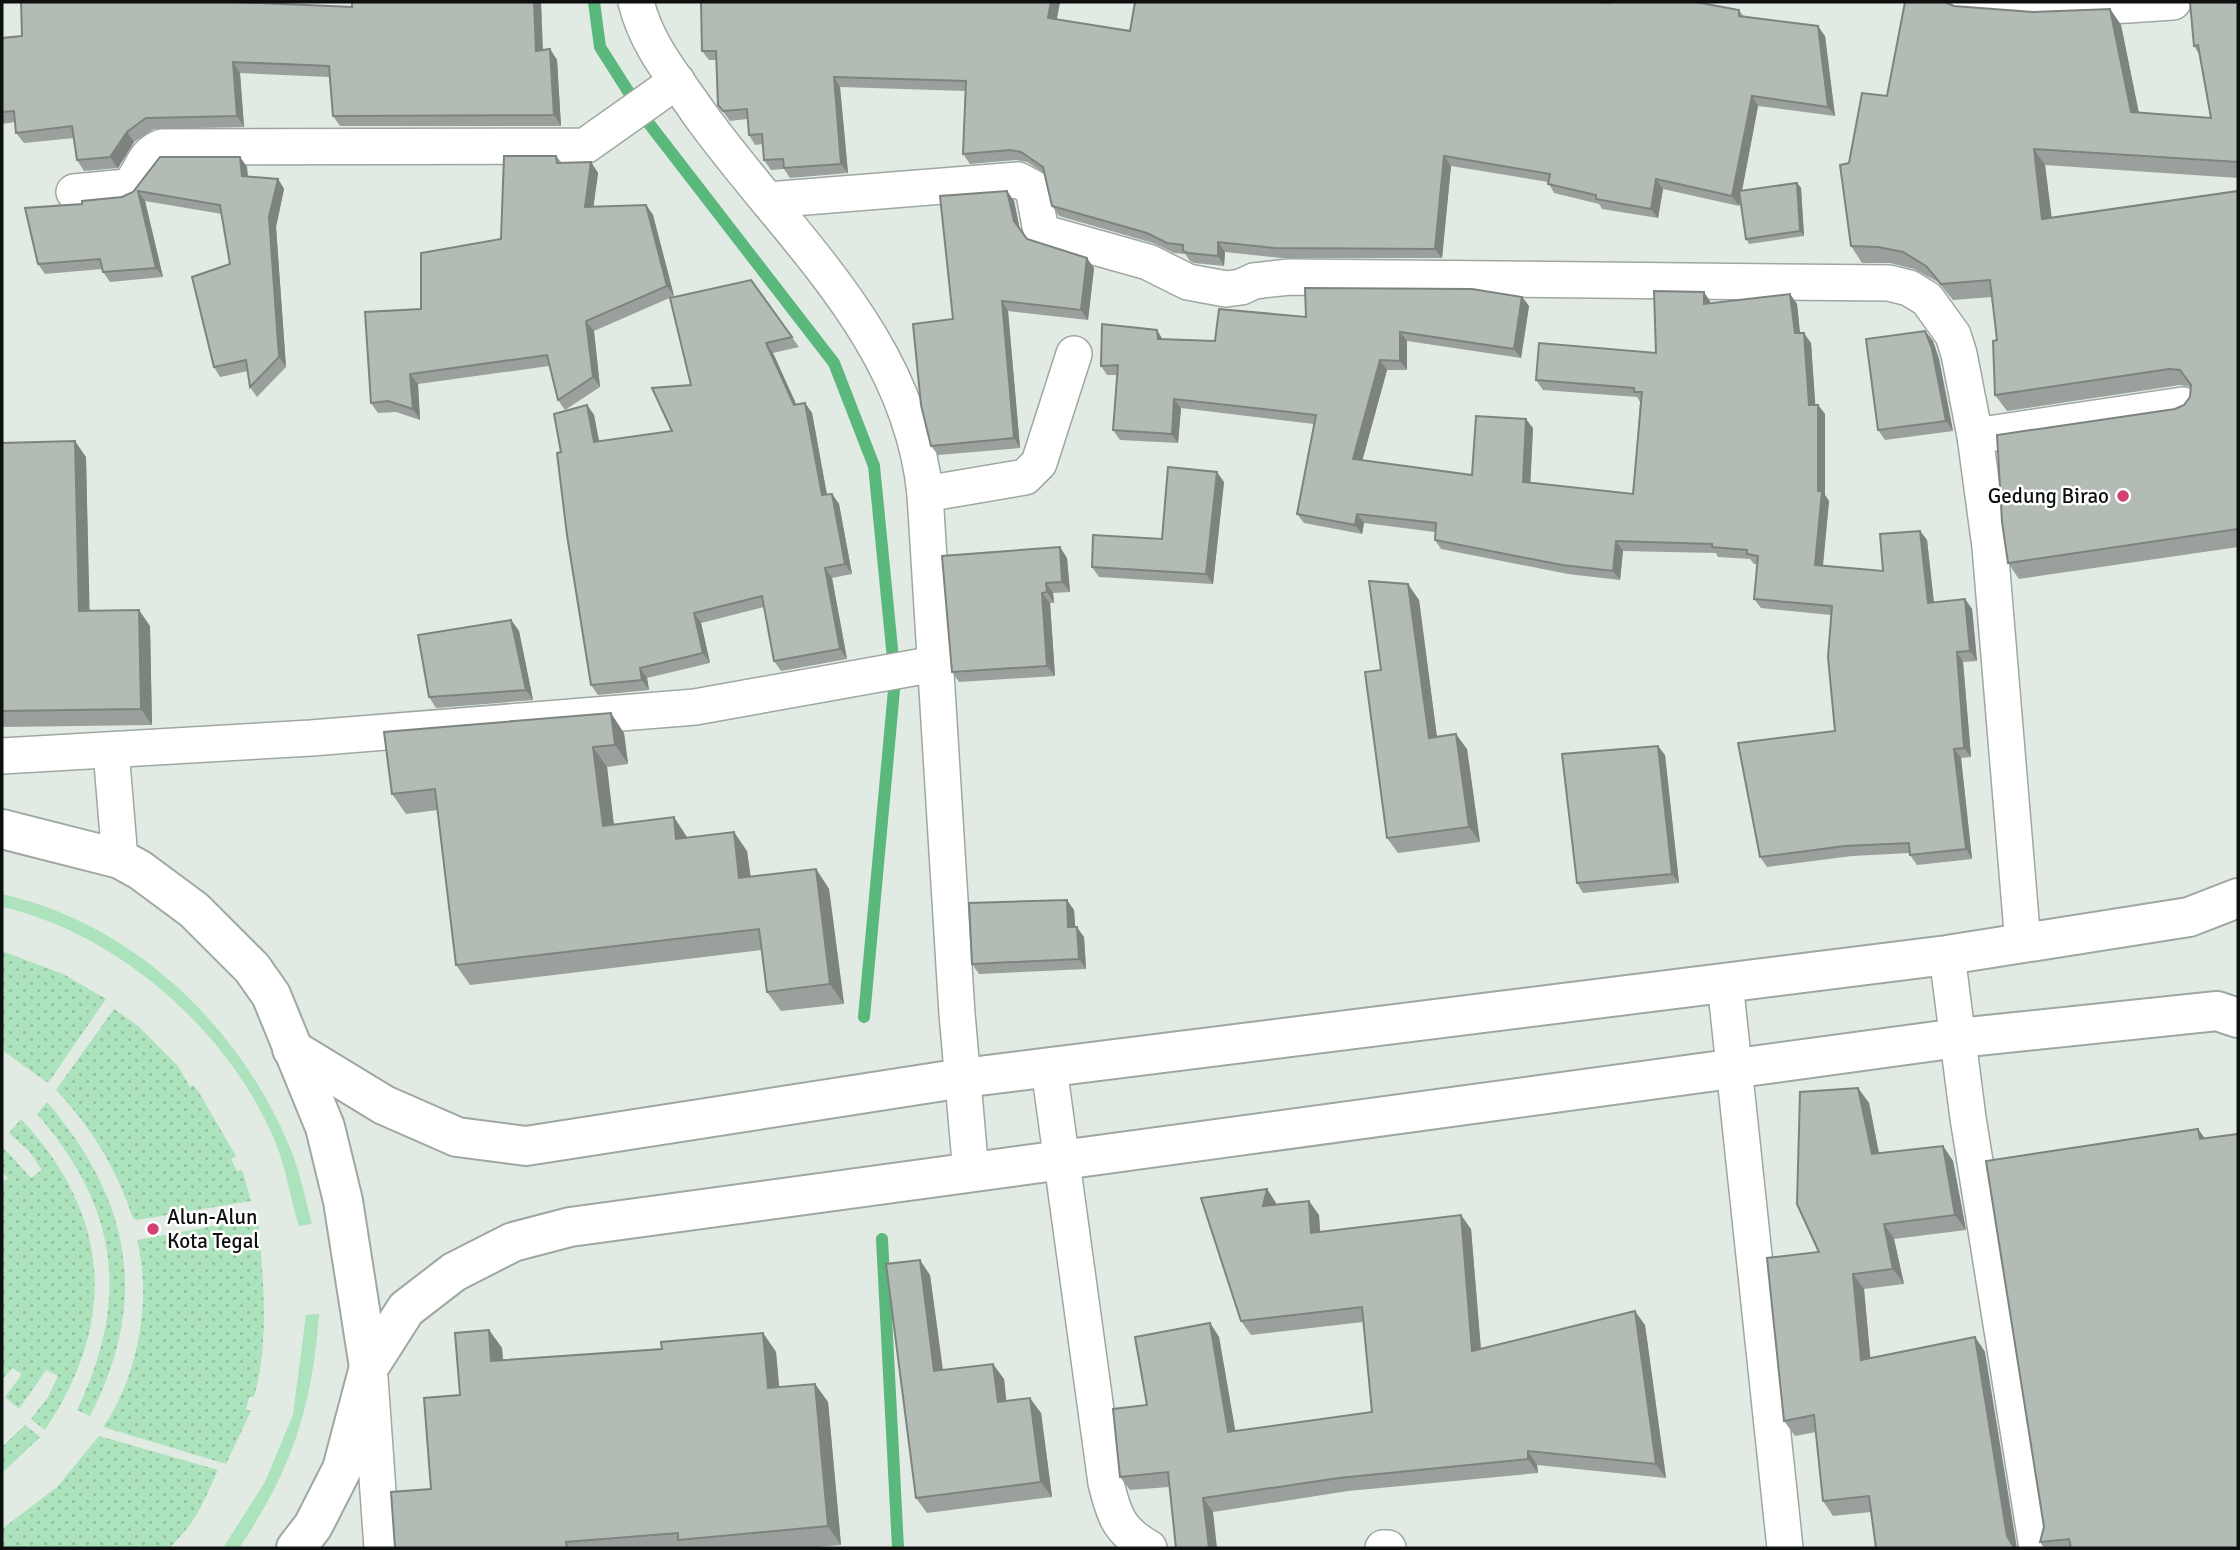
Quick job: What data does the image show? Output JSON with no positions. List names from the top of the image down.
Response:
{
  "places": ["Gedung Birao", "Alun-Alun Kota Tegal"]
}
